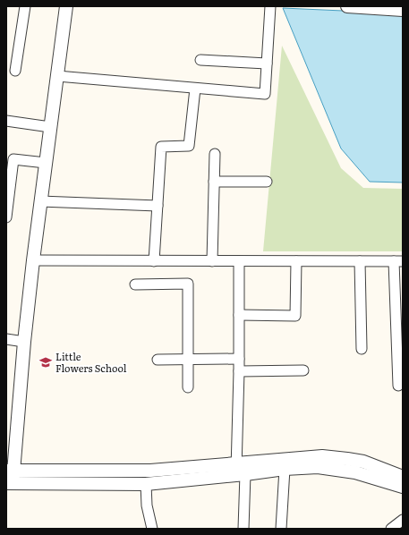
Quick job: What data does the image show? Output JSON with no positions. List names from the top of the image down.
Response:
{
  "places": {
    "school or university": ["Little Flowers School"]
  }
}
